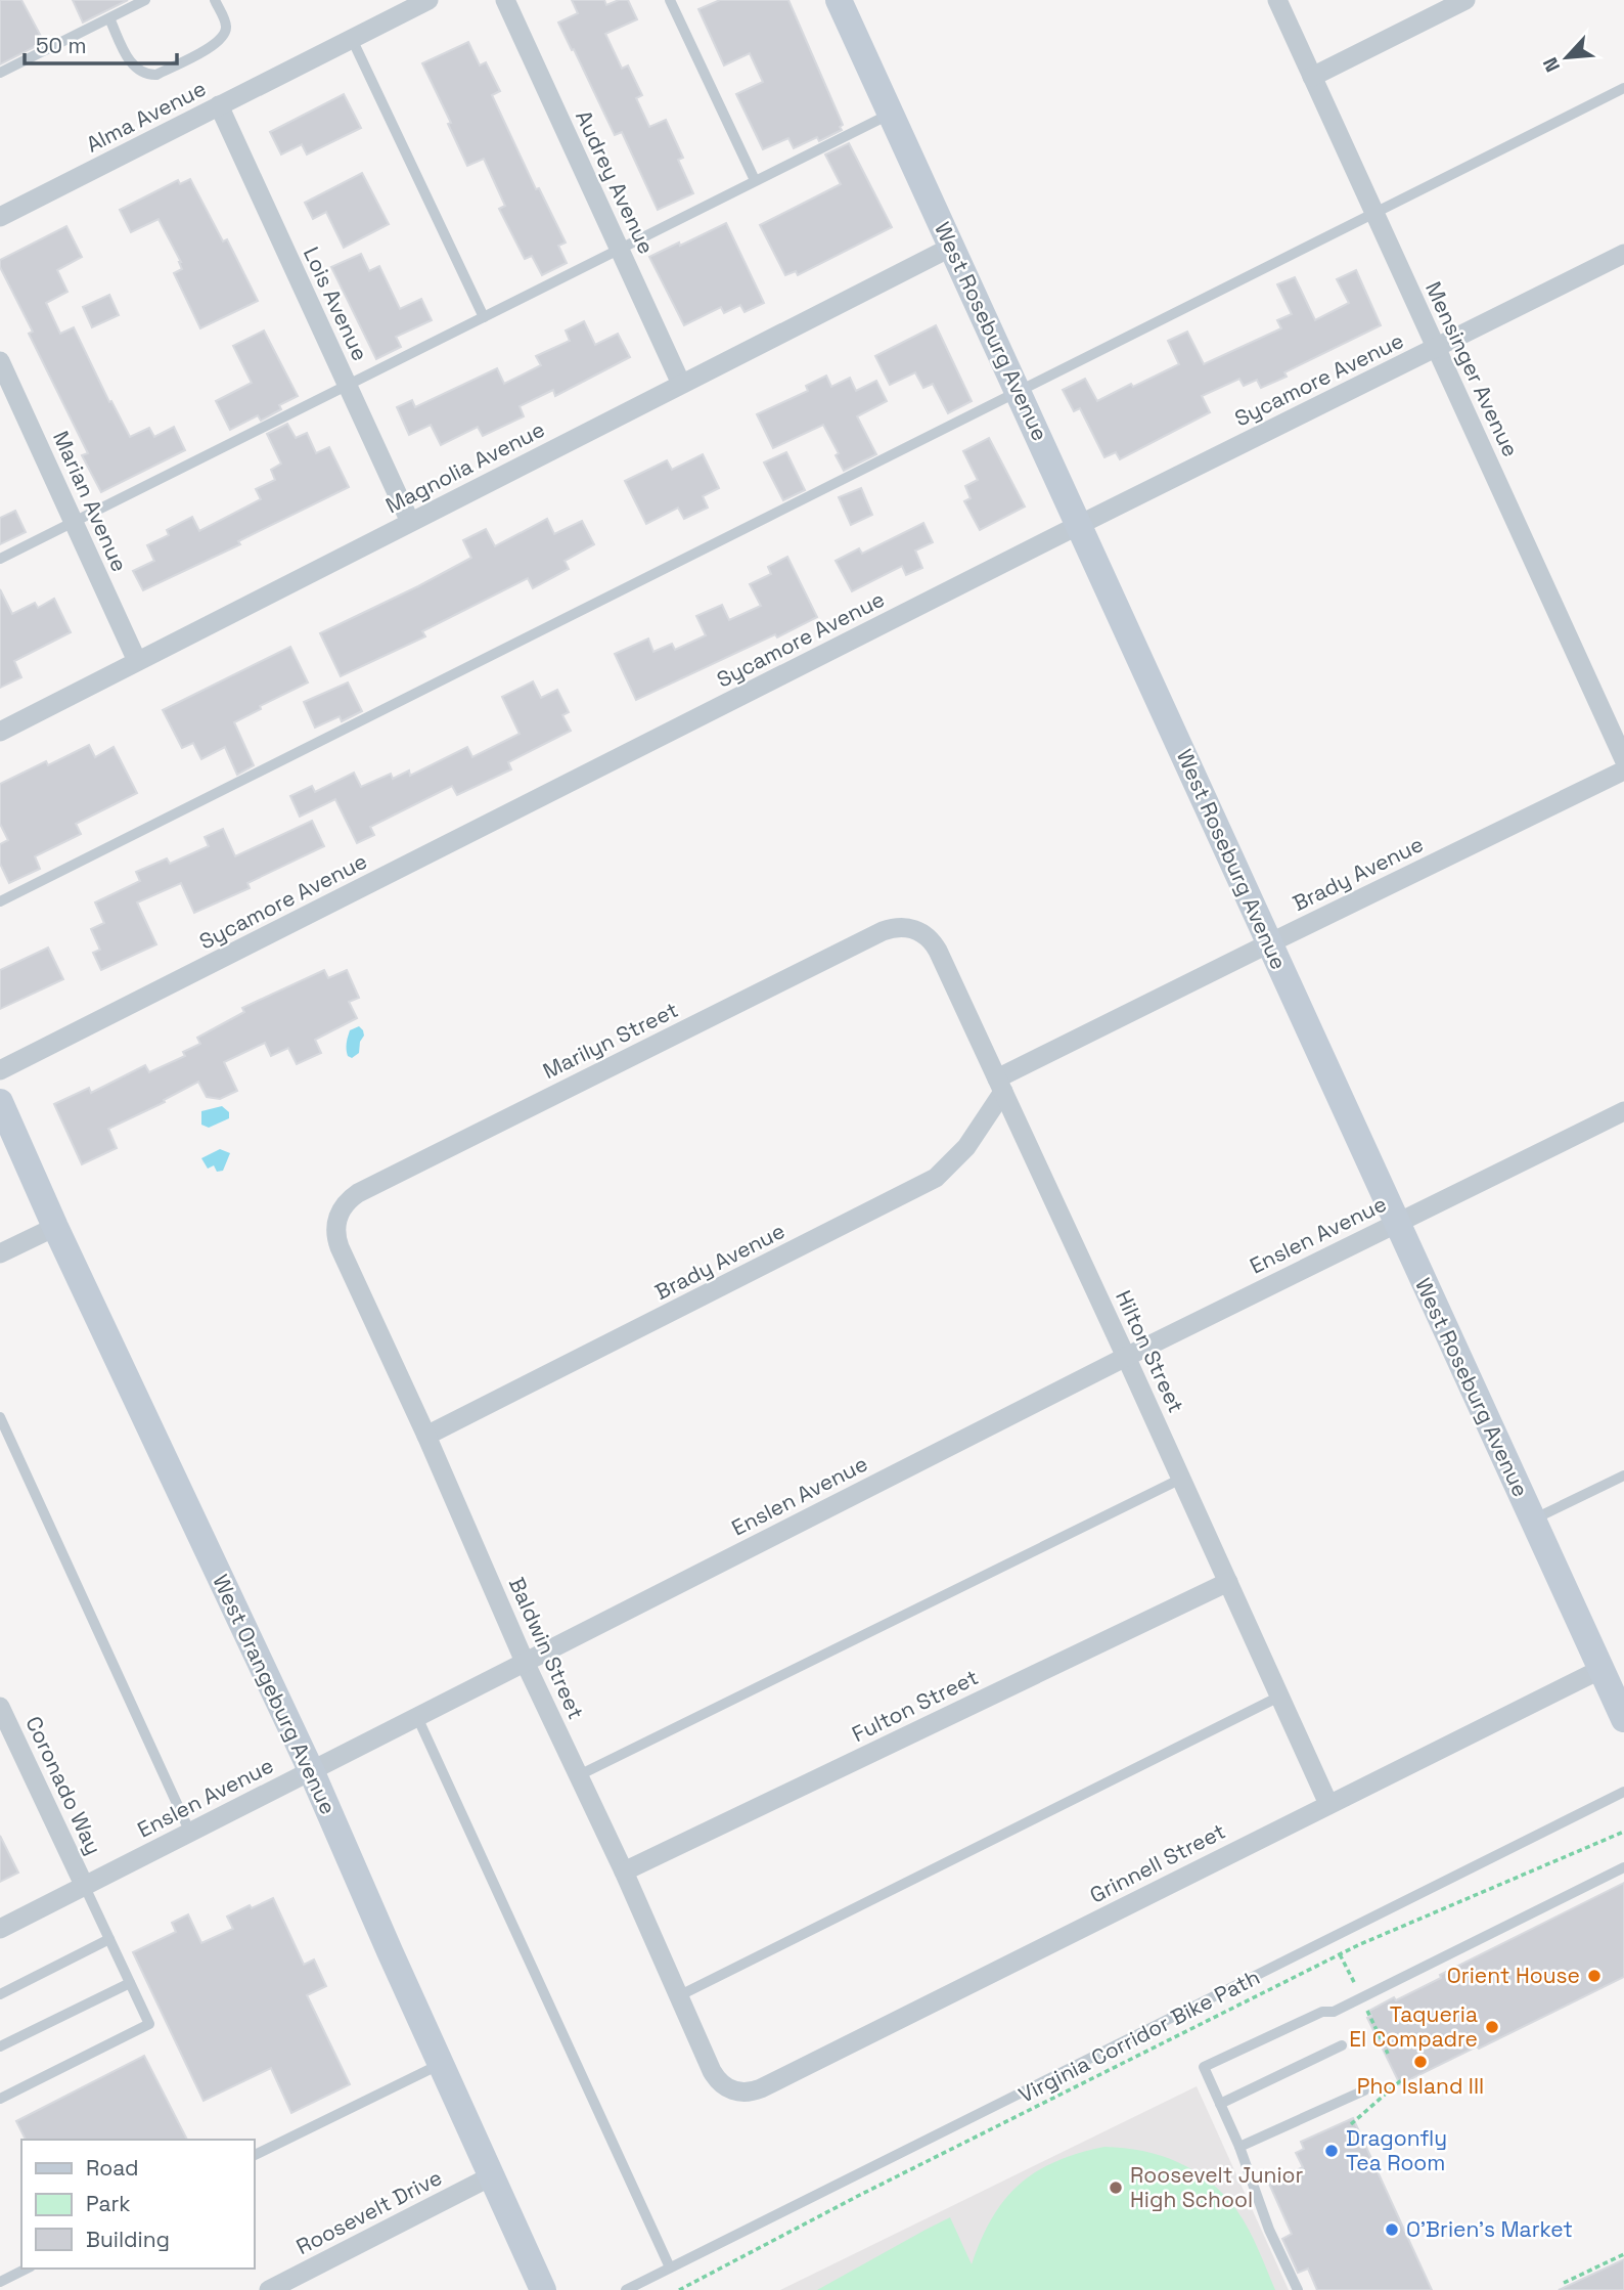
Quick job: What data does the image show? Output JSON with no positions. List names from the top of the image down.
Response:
{
  "streets": {
    "street": [
      "Alma Avenue",
      "Audrey Avenue",
      "Lois Avenue",
      "West Roseburg Avenue",
      "Mensinger Avenue",
      "Sycamore Avenue",
      "Magnolia Avenue",
      "Marian Avenue",
      "Brady Avenue",
      "Marilyn Street",
      "Enslen Avenue",
      "Hilton Street",
      "Baldwin Street",
      "West Orangeburg Avenue",
      "Fulton Street",
      "Coronado Way",
      "Grinnell Street",
      "Roosevelt Drive"
    ],
    "path": ["Virginia Corridor Bike Path"]
  },
  "crossings": [
    ["Alma Avenue", "Lois Avenue"],
    ["Audrey Avenue", "Magnolia Avenue"],
    ["Lois Avenue", "Magnolia Avenue"],
    ["West Roseburg Avenue", "Sycamore Avenue"],
    ["West Roseburg Avenue", "Magnolia Avenue"],
    ["West Roseburg Avenue", "Brady Avenue"],
    ["West Roseburg Avenue", "Enslen Avenue"],
    ["West Roseburg Avenue", "Grinnell Street"],
    ["Mensinger Avenue", "Sycamore Avenue"],
    ["Magnolia Avenue", "Marian Avenue"],
    ["Brady Avenue", "Hilton Street"],
    ["Brady Avenue", "Baldwin Street"],
    ["Marilyn Street", "Hilton Street"],
    ["Marilyn Street", "Baldwin Street"],
    ["Enslen Avenue", "Hilton Street"],
    ["Enslen Avenue", "Baldwin Street"],
    ["Enslen Avenue", "West Orangeburg Avenue"],
    ["Enslen Avenue", "Coronado Way"],
    ["Hilton Street", "Fulton Street"],
    ["Hilton Street", "Grinnell Street"],
    ["Baldwin Street", "Fulton Street"],
    ["Baldwin Street", "Grinnell Street"],
    ["West Orangeburg Avenue", "Roosevelt Drive"]
  ],
  "places": [
    "Orient House",
    "Taqueria El Compadre",
    "Pho Island III",
    "Dragonfly Tea Room",
    "Roosevelt Junior High School",
    "O'Brien's Market"
  ],
  "legend": ["Road", "Park", "Building"],
  "scale_bar": "50 m",
  "north": "bottom left"
}
